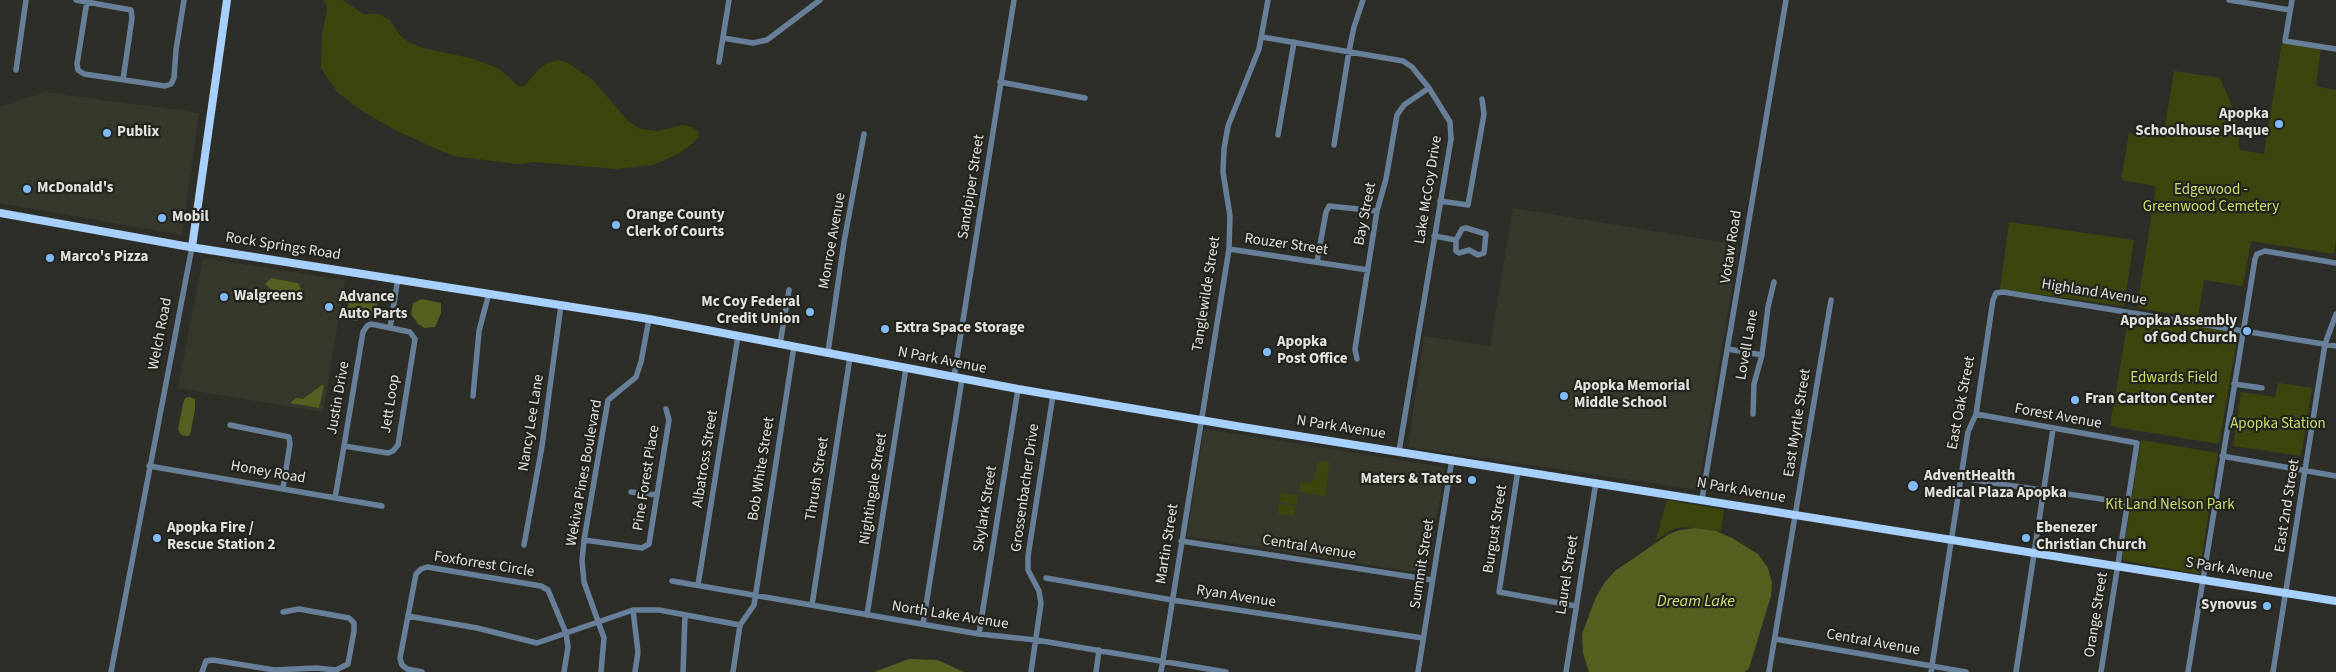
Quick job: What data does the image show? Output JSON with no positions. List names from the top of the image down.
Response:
{
  "streets": {
    "main road": [
      "Rock Springs Road",
      "Welch Road",
      "N Park Avenue",
      "S Park Avenue"
    ],
    "street": [
      "Sandpiper Street",
      "Lake McCoy Drive",
      "Bay Street",
      "Monroe Avenue",
      "Rouzer Street",
      "Votaw Road",
      "Highland Avenue",
      "Tanglewilde Street",
      "Lovell Lane",
      "Justin Drive",
      "East Oak Street",
      "Jett Loop",
      "Forest Avenue",
      "Nancy Lee Lane",
      "East Myrtle Street",
      "Albatross Street",
      "Bob White Street",
      "Honey Road",
      "Wekiva Pines Boulevard",
      "Pine Forest Place",
      "Thrush Street",
      "Grossenbacher Drive",
      "Nightingale Street",
      "East 2nd Street",
      "Skylark Street",
      "Burgust Street",
      "Martin Street",
      "Central Avenue",
      "Summit Street",
      "Foxforrest Circle",
      "Laurel Street",
      "Ryan Avenue",
      "Orange Street",
      "North Lake Avenue"
    ]
  },
  "crossings": [
    ["Sandpiper Street", "N Park Avenue"],
    ["Sandpiper Street", "North Lake Avenue"],
    ["Lake McCoy Drive", "Bay Street"],
    ["Lake McCoy Drive", "Tanglewilde Street"],
    ["Lake McCoy Drive", "N Park Avenue"],
    ["Bay Street", "Rouzer Street"],
    ["Monroe Avenue", "N Park Avenue"],
    ["Rouzer Street", "Tanglewilde Street"],
    ["Rock Springs Road", "Welch Road"],
    ["Rock Springs Road", "N Park Avenue"],
    ["Rock Springs Road", "Nancy Lee Lane"],
    ["Votaw Road", "N Park Avenue"],
    ["Highland Avenue", "East Oak Street"],
    ["Highland Avenue", "East 2nd Street"],
    ["Tanglewilde Street", "N Park Avenue"],
    ["Tanglewilde Street", "Martin Street"],
    ["Welch Road", "Honey Road"],
    ["N Park Avenue", "East Oak Street"],
    ["N Park Avenue", "Nancy Lee Lane"],
    ["N Park Avenue", "East Myrtle Street"],
    ["N Park Avenue", "Albatross Street"],
    ["N Park Avenue", "Bob White Street"],
    ["N Park Avenue", "Wekiva Pines Boulevard"],
    ["N Park Avenue", "Thrush Street"],
    ["N Park Avenue", "Grossenbacher Drive"],
    ["N Park Avenue", "Nightingale Street"],
    ["N Park Avenue", "Skylark Street"],
    ["N Park Avenue", "Burgust Street"],
    ["N Park Avenue", "Martin Street"],
    ["N Park Avenue", "Summit Street"],
    ["N Park Avenue", "S Park Avenue"],
    ["N Park Avenue", "Laurel Street"],
    ["N Park Avenue", "Orange Street"],
    ["Justin Drive", "Jett Loop"],
    ["Justin Drive", "Honey Road"],
    ["East Oak Street", "Forest Avenue"],
    ["East Oak Street", "Central Avenue"],
    ["Forest Avenue", "Orange Street"],
    ["East Myrtle Street", "Central Avenue"],
    ["Albatross Street", "North Lake Avenue"],
    ["Bob White Street", "North Lake Avenue"],
    ["Wekiva Pines Boulevard", "Pine Forest Place"],
    ["Thrush Street", "North Lake Avenue"],
    ["Grossenbacher Drive", "North Lake Avenue"],
    ["Nightingale Street", "North Lake Avenue"],
    ["East 2nd Street", "S Park Avenue"],
    ["Skylark Street", "North Lake Avenue"],
    ["Burgust Street", "Laurel Street"],
    ["Martin Street", "Central Avenue"],
    ["Martin Street", "Ryan Avenue"],
    ["Martin Street", "North Lake Avenue"],
    ["Central Avenue", "Summit Street"],
    ["Summit Street", "Ryan Avenue"],
    ["S Park Avenue", "Orange Street"]
  ],
  "water": ["Dream Lake"],
  "parks": [
    "Edgewood - Greenwood Cemetery",
    "Edwards Field",
    "Apopka Station",
    "Kit Land Nelson Park"
  ],
  "places": [
    "Apopka Schoolhouse Plaque",
    "Publix",
    "McDonald's",
    "Mobil",
    "Orange County Clerk of Courts",
    "Marco's Pizza",
    "Walgreens",
    "Advance Auto Parts",
    "Mc Coy Federal Credit Union",
    "Extra Space Storage",
    "Apopka Assembly of God Church",
    "Apopka Post Office",
    "Apopka Memorial Middle School",
    "Fran Carlton Center",
    "Maters & Taters",
    "AdventHealth Medical Plaza Apopka",
    "Apopka Fire / Rescue Station 2",
    "Ebenezer Christian Church",
    "Synovus"
  ]
}
